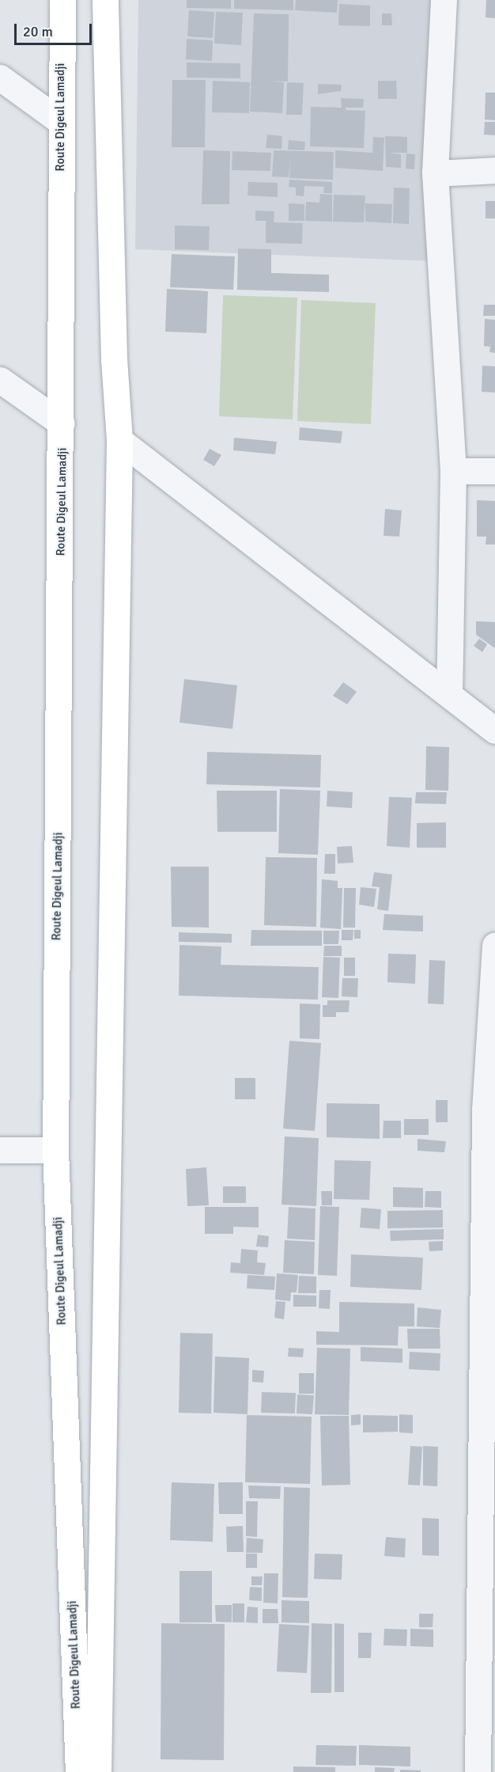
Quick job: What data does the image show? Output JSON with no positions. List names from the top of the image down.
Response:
{
  "streets": {
    "main road": ["Route Digeul Lamadji"]
  },
  "scale_bar": "20 m"
}
